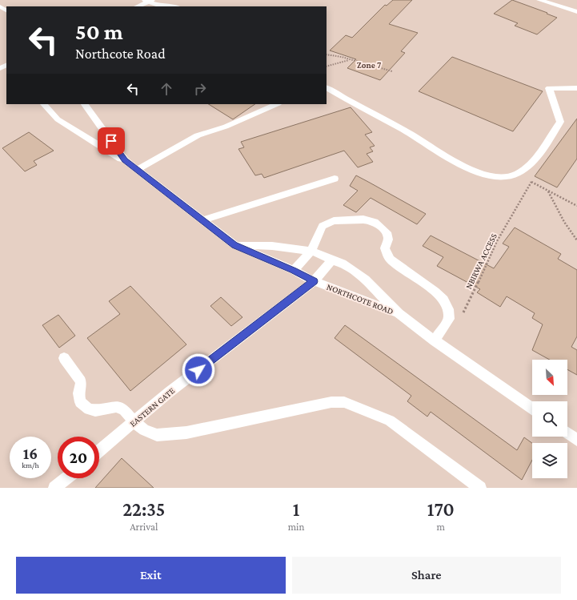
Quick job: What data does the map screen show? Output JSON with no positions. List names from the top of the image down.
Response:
{
  "streets": {
    "lane": ["NORTHCOTE ROAD", "EASTERN GATE"],
    "path": ["NBIRWA ACCESS"]
  },
  "crossings": [
    ["NORTHCOTE ROAD", "EASTERN GATE"]
  ],
  "districts": ["Zone 7"],
  "north": "bottom right",
  "page": {
    "turn": ["50 m", "Northcote Road"],
    "speed": "16 km/h",
    "limit": "20",
    "eta": [
      "22:35",
      "Arrival",
      "1",
      "min",
      "170",
      "m"
    ],
    "buttons": ["Exit", "Share"]
  }
}
